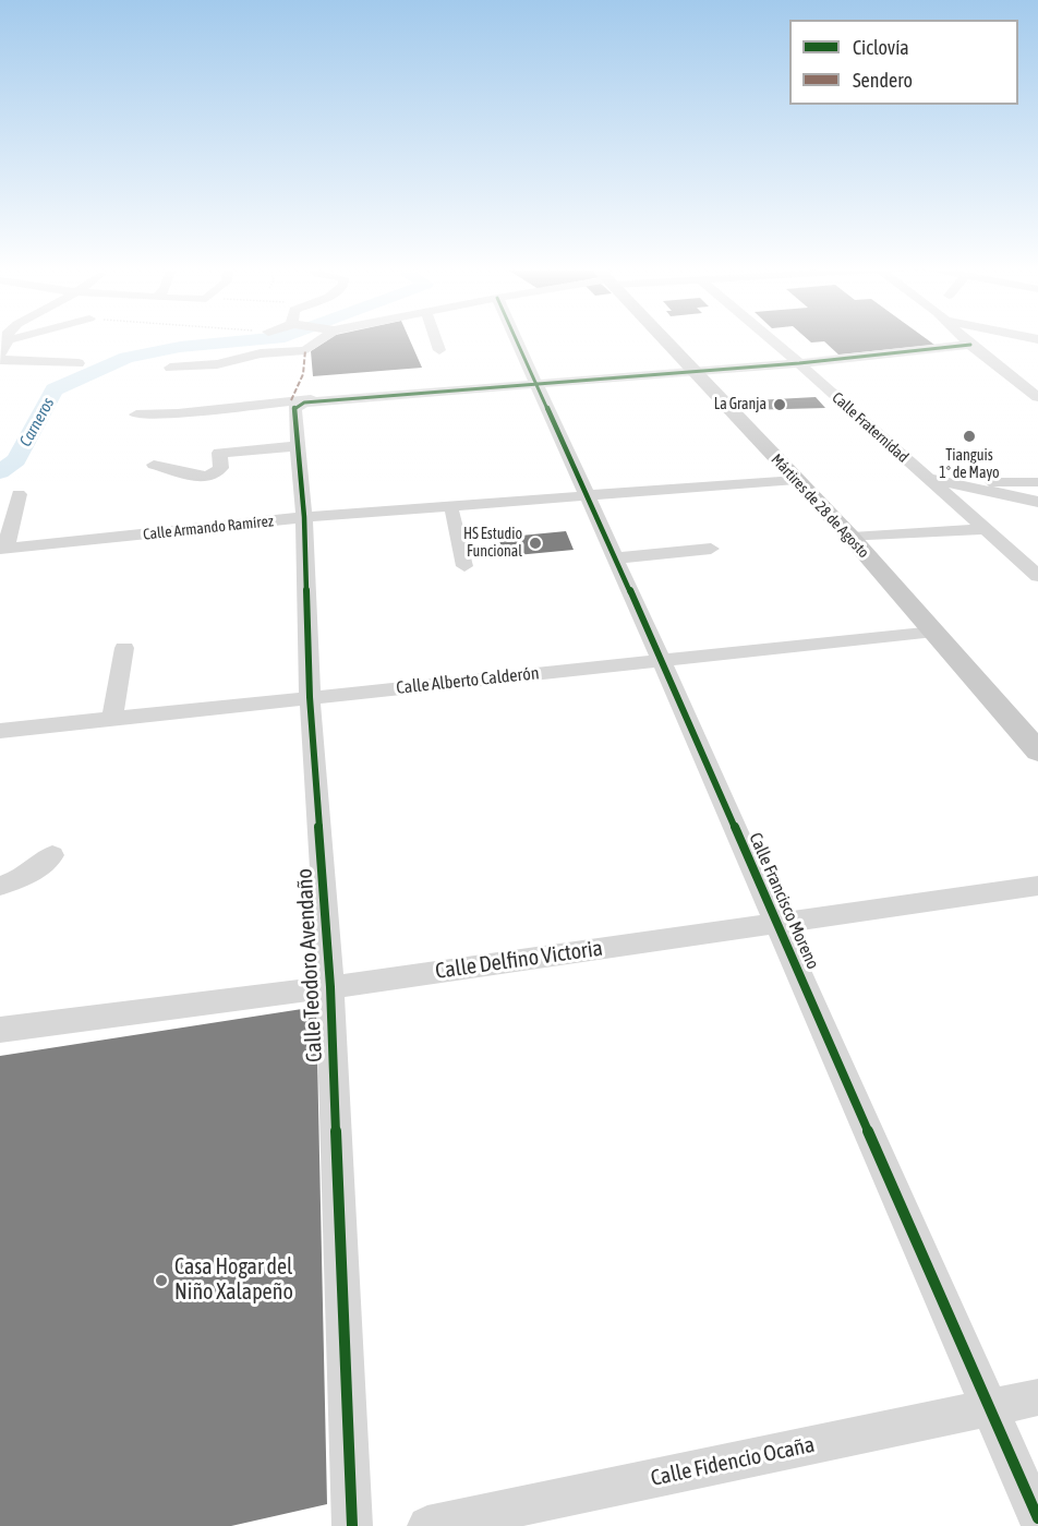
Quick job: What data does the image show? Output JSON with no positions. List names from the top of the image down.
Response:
{
  "streets": {
    "main road": ["Mártires de 28 de Agosto"],
    "street": [
      "Calle Fraternidad",
      "Calle Armando Ramírez",
      "Calle Alberto Calderón",
      "Calle Francisco Moreno",
      "Calle Delfino Victoria",
      "Calle Teodoro Avendaño",
      "Calle Fidencio Ocaña"
    ]
  },
  "crossings": [
    ["Mártires de 28 de Agosto", "Calle Armando Ramírez"],
    ["Mártires de 28 de Agosto", "Calle Alberto Calderón"],
    ["Calle Armando Ramírez", "Calle Francisco Moreno"],
    ["Calle Armando Ramírez", "Calle Teodoro Avendaño"],
    ["Calle Alberto Calderón", "Calle Francisco Moreno"],
    ["Calle Alberto Calderón", "Calle Teodoro Avendaño"],
    ["Calle Francisco Moreno", "Calle Delfino Victoria"],
    ["Calle Francisco Moreno", "Calle Fidencio Ocaña"],
    ["Calle Delfino Victoria", "Calle Teodoro Avendaño"]
  ],
  "water": ["Carneros"],
  "places": [
    "La Granja",
    "Tianguis 1° de Mayo",
    "HS Estudio Funcional",
    "Casa Hogar del Niño Xalapeño"
  ],
  "legend": ["Ciclovía", "Sendero"]
}
